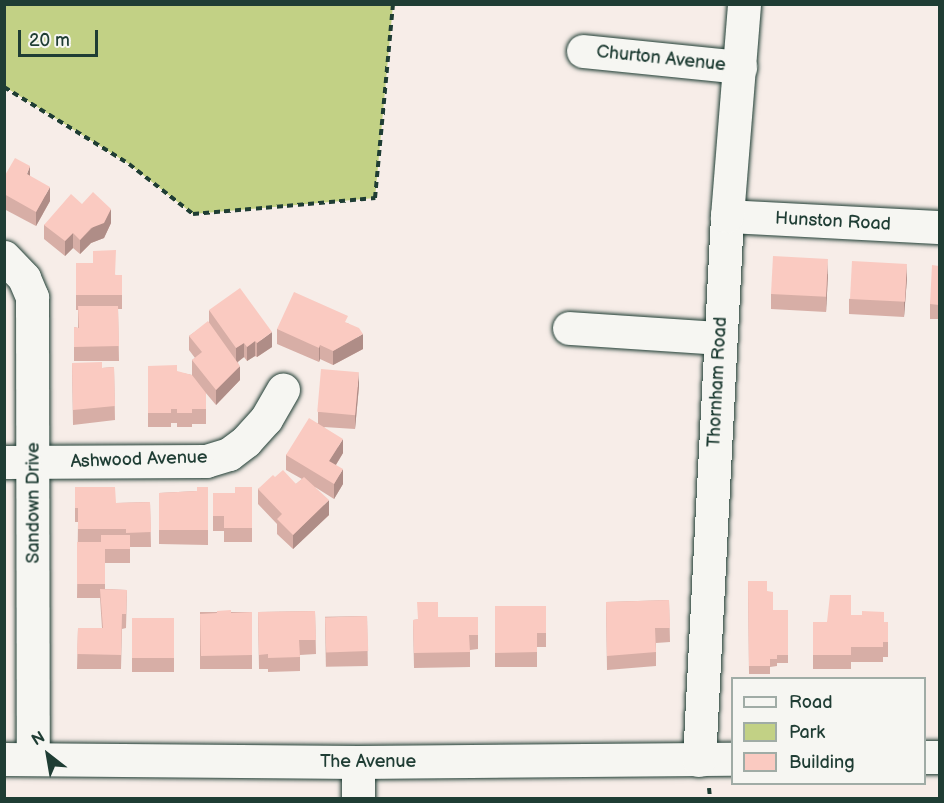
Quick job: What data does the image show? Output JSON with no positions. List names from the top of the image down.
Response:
{
  "streets": {
    "street": [
      "Churton Avenue",
      "Hunston Road",
      "Thornham Road",
      "Ashwood Avenue",
      "Sandown Drive",
      "The Avenue"
    ]
  },
  "crossings": [
    ["Churton Avenue", "Thornham Road"],
    ["Hunston Road", "Thornham Road"],
    ["Thornham Road", "The Avenue"],
    ["Ashwood Avenue", "Sandown Drive"],
    ["Sandown Drive", "The Avenue"]
  ],
  "legend": ["Road", "Park", "Building"],
  "scale_bar": "20 m",
  "north": "top left"
}
